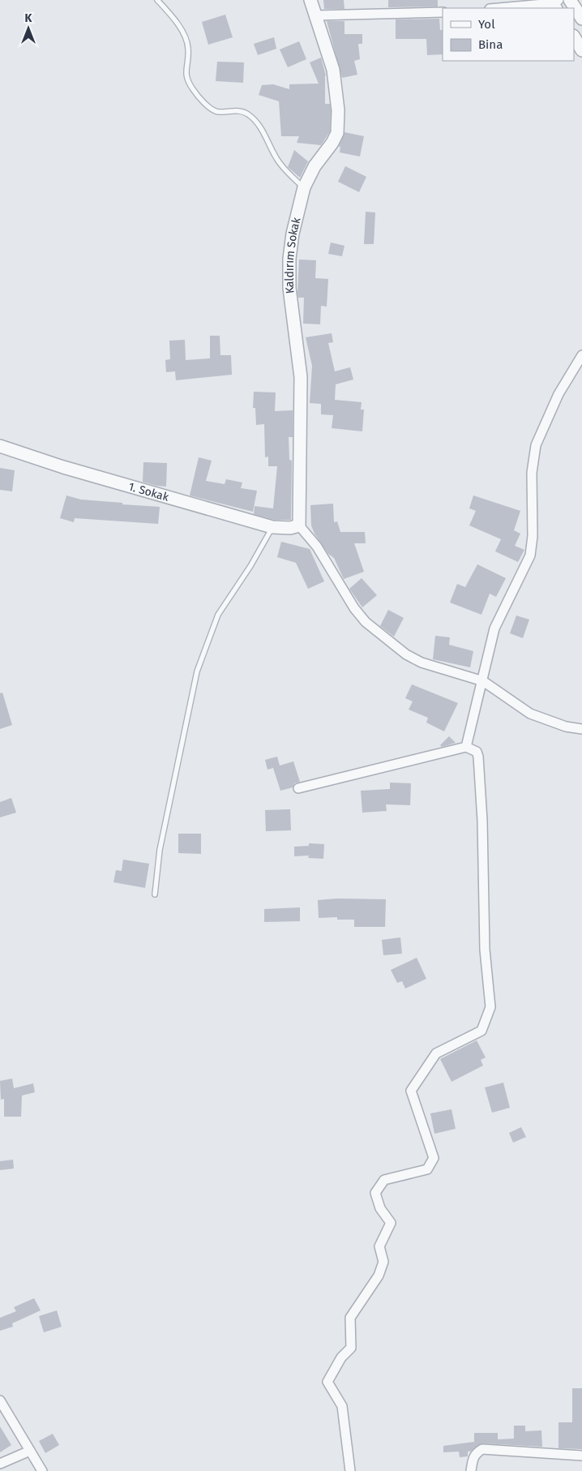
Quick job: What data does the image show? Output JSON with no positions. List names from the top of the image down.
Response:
{
  "streets": {
    "street": ["Kaldırım Sokak", "1. Sokak"]
  },
  "crossings": [
    ["Kaldırım Sokak", "1. Sokak"]
  ],
  "legend": ["Yol", "Bina"],
  "north": "top"
}
